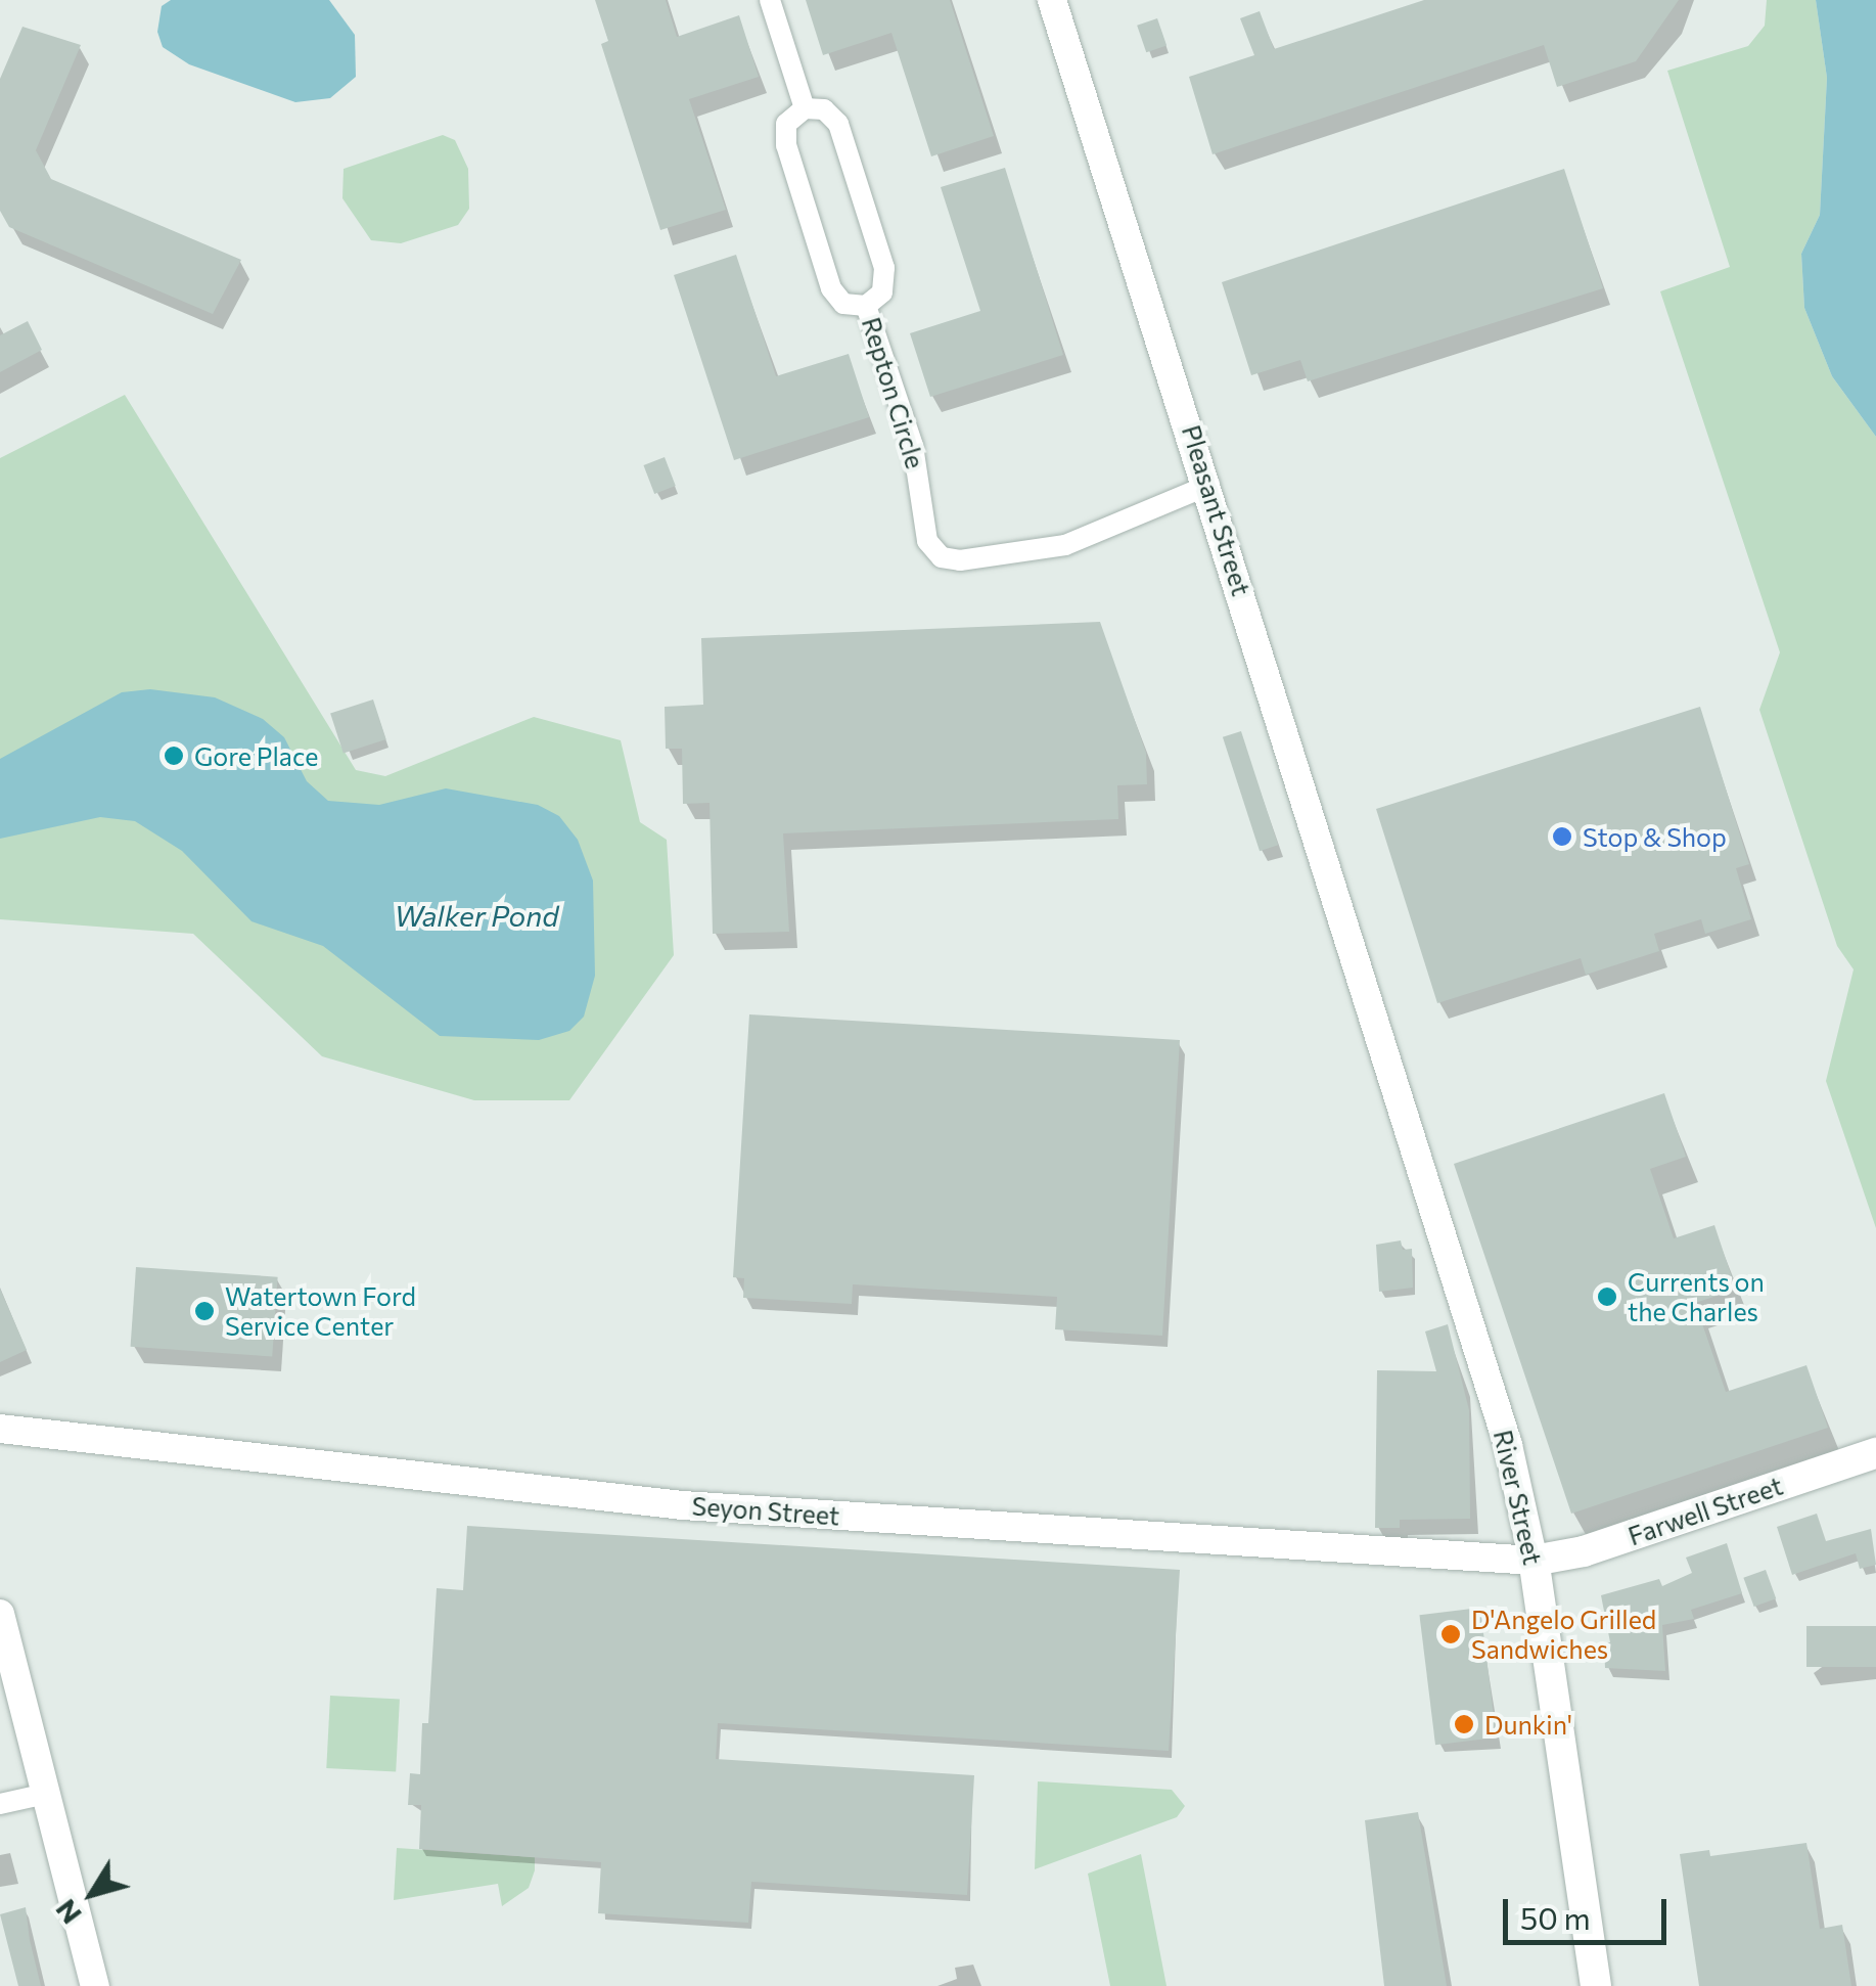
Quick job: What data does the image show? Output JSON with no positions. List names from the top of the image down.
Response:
{
  "streets": {
    "main road": ["River Street", "Farwell Street"],
    "street": ["Repton Circle", "Pleasant Street", "Seyon Street"]
  },
  "crossings": [
    ["Repton Circle", "Pleasant Street"],
    ["Pleasant Street", "River Street"],
    ["River Street", "Seyon Street"],
    ["River Street", "Farwell Street"],
    ["Seyon Street", "Farwell Street"]
  ],
  "water": ["Walker Pond"],
  "places": [
    "Gore Place",
    "Stop & Shop",
    "Currents on the Charles",
    "Watertown Ford Service Center",
    "D'Angelo Grilled Sandwiches",
    "Dunkin'"
  ],
  "scale_bar": "50 m",
  "north": "bottom left"
}
